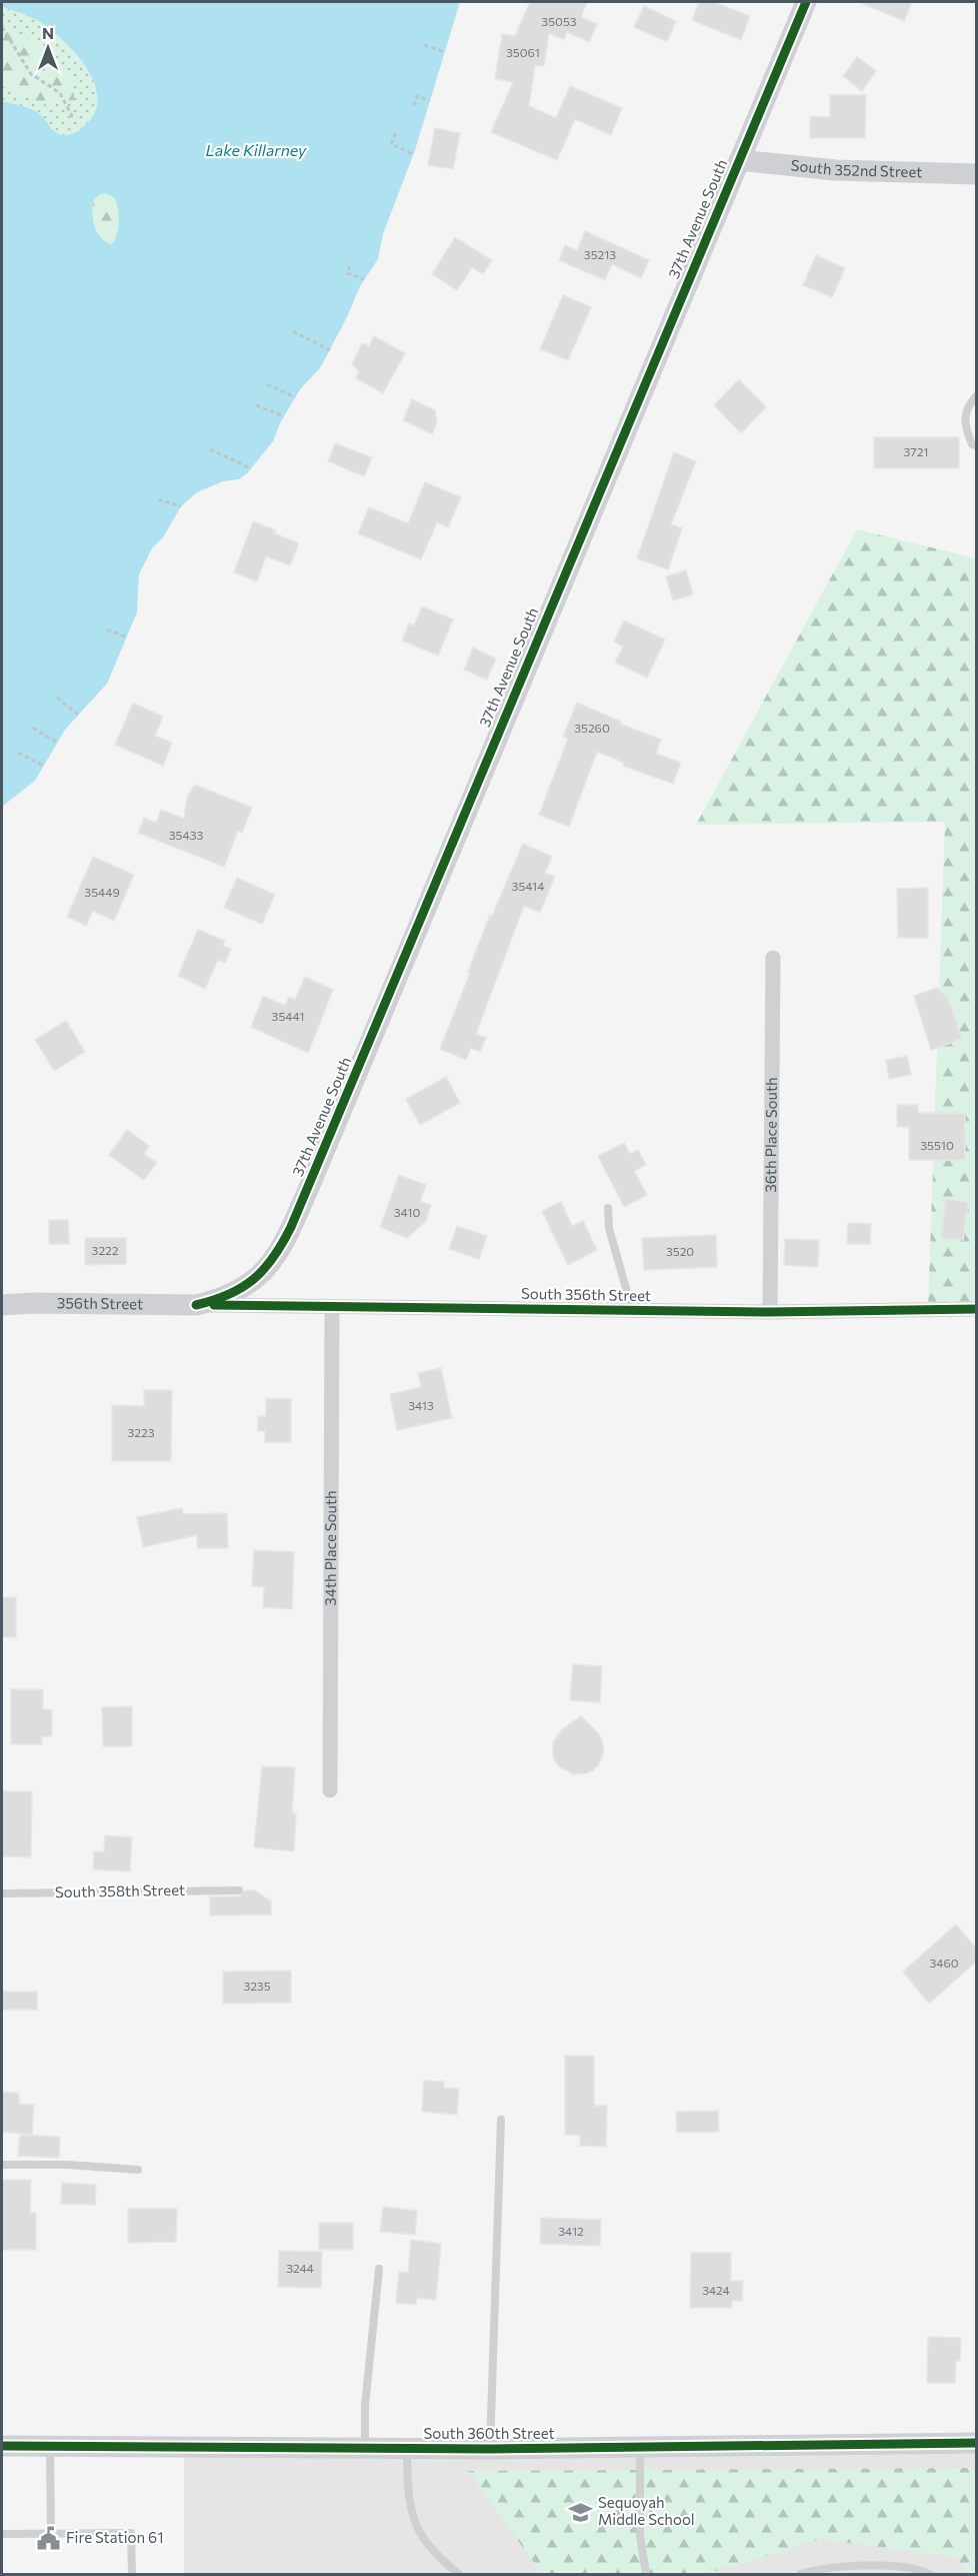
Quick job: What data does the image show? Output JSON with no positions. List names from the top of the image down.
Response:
{
  "streets": {
    "street": [
      "South 352nd Street",
      "37th Avenue South",
      "36th Place South",
      "South 356th Street",
      "356th Street",
      "34th Place South",
      "South 360th Street"
    ],
    "lane": ["South 358th Street"]
  },
  "crossings": [
    ["South 352nd Street", "37th Avenue South"],
    ["37th Avenue South", "South 356th Street"],
    ["37th Avenue South", "356th Street"],
    ["36th Place South", "South 356th Street"],
    ["South 356th Street", "356th Street"],
    ["South 356th Street", "34th Place South"]
  ],
  "water": ["Lake Killarney"],
  "places": {
    "school or university": ["Sequoyah Middle School"],
    "public building": ["Fire Station 61"]
  },
  "house_numbers": [
    "35053",
    "35061",
    "35213",
    "3721",
    "35260",
    "35433",
    "35414",
    "35449",
    "35441",
    "35510",
    "3410",
    "3222",
    "3520",
    "3413",
    "3223",
    "3460",
    "3235",
    "3412",
    "3244",
    "3424"
  ],
  "north": "top"
}
